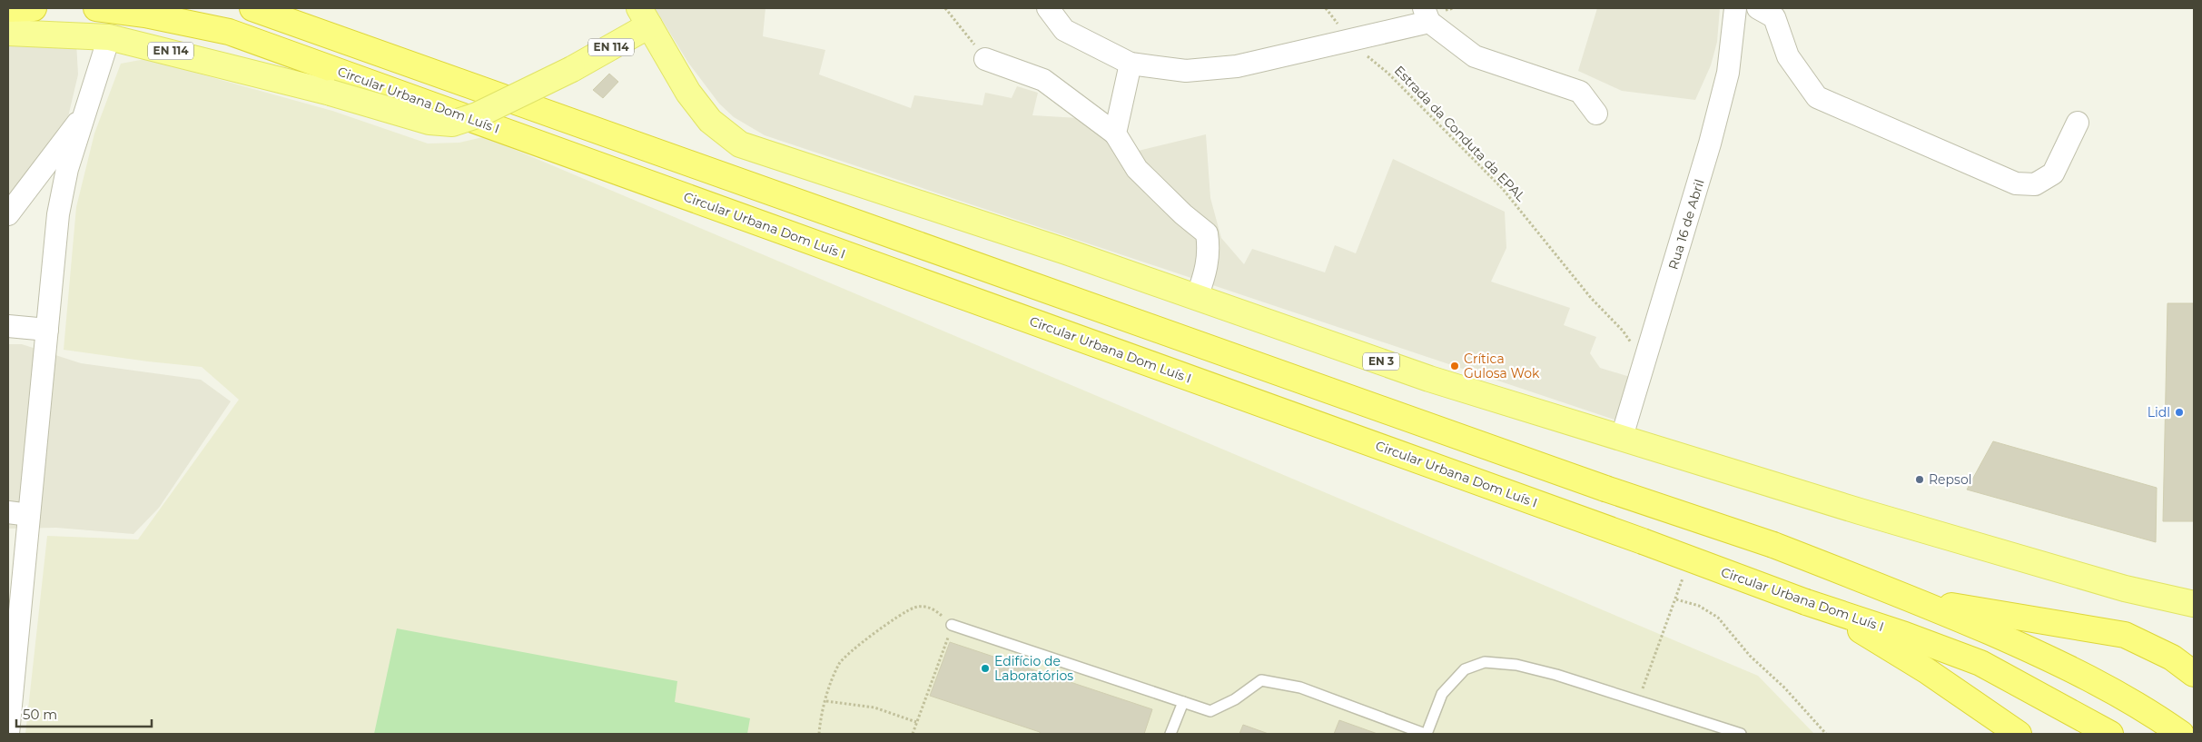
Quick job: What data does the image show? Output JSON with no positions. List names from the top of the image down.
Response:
{
  "streets": {
    "highway": ["Circular Urbana Dom Luís I"],
    "main road": ["EN 114", "EN 3"],
    "street": ["Rua 16 de Abril"],
    "path": ["Estrada da Conduta da EPAL"]
  },
  "crossings": [
    ["EN 114", "EN 3"],
    ["Estrada da Conduta da EPAL", "Rua 16 de Abril"],
    ["Rua 16 de Abril", "EN 3"]
  ],
  "places": [
    "Crítica Gulosa Wok",
    "Lidl",
    "Repsol",
    "Edifício de Laboratórios"
  ],
  "scale_bar": "50 m"
}
